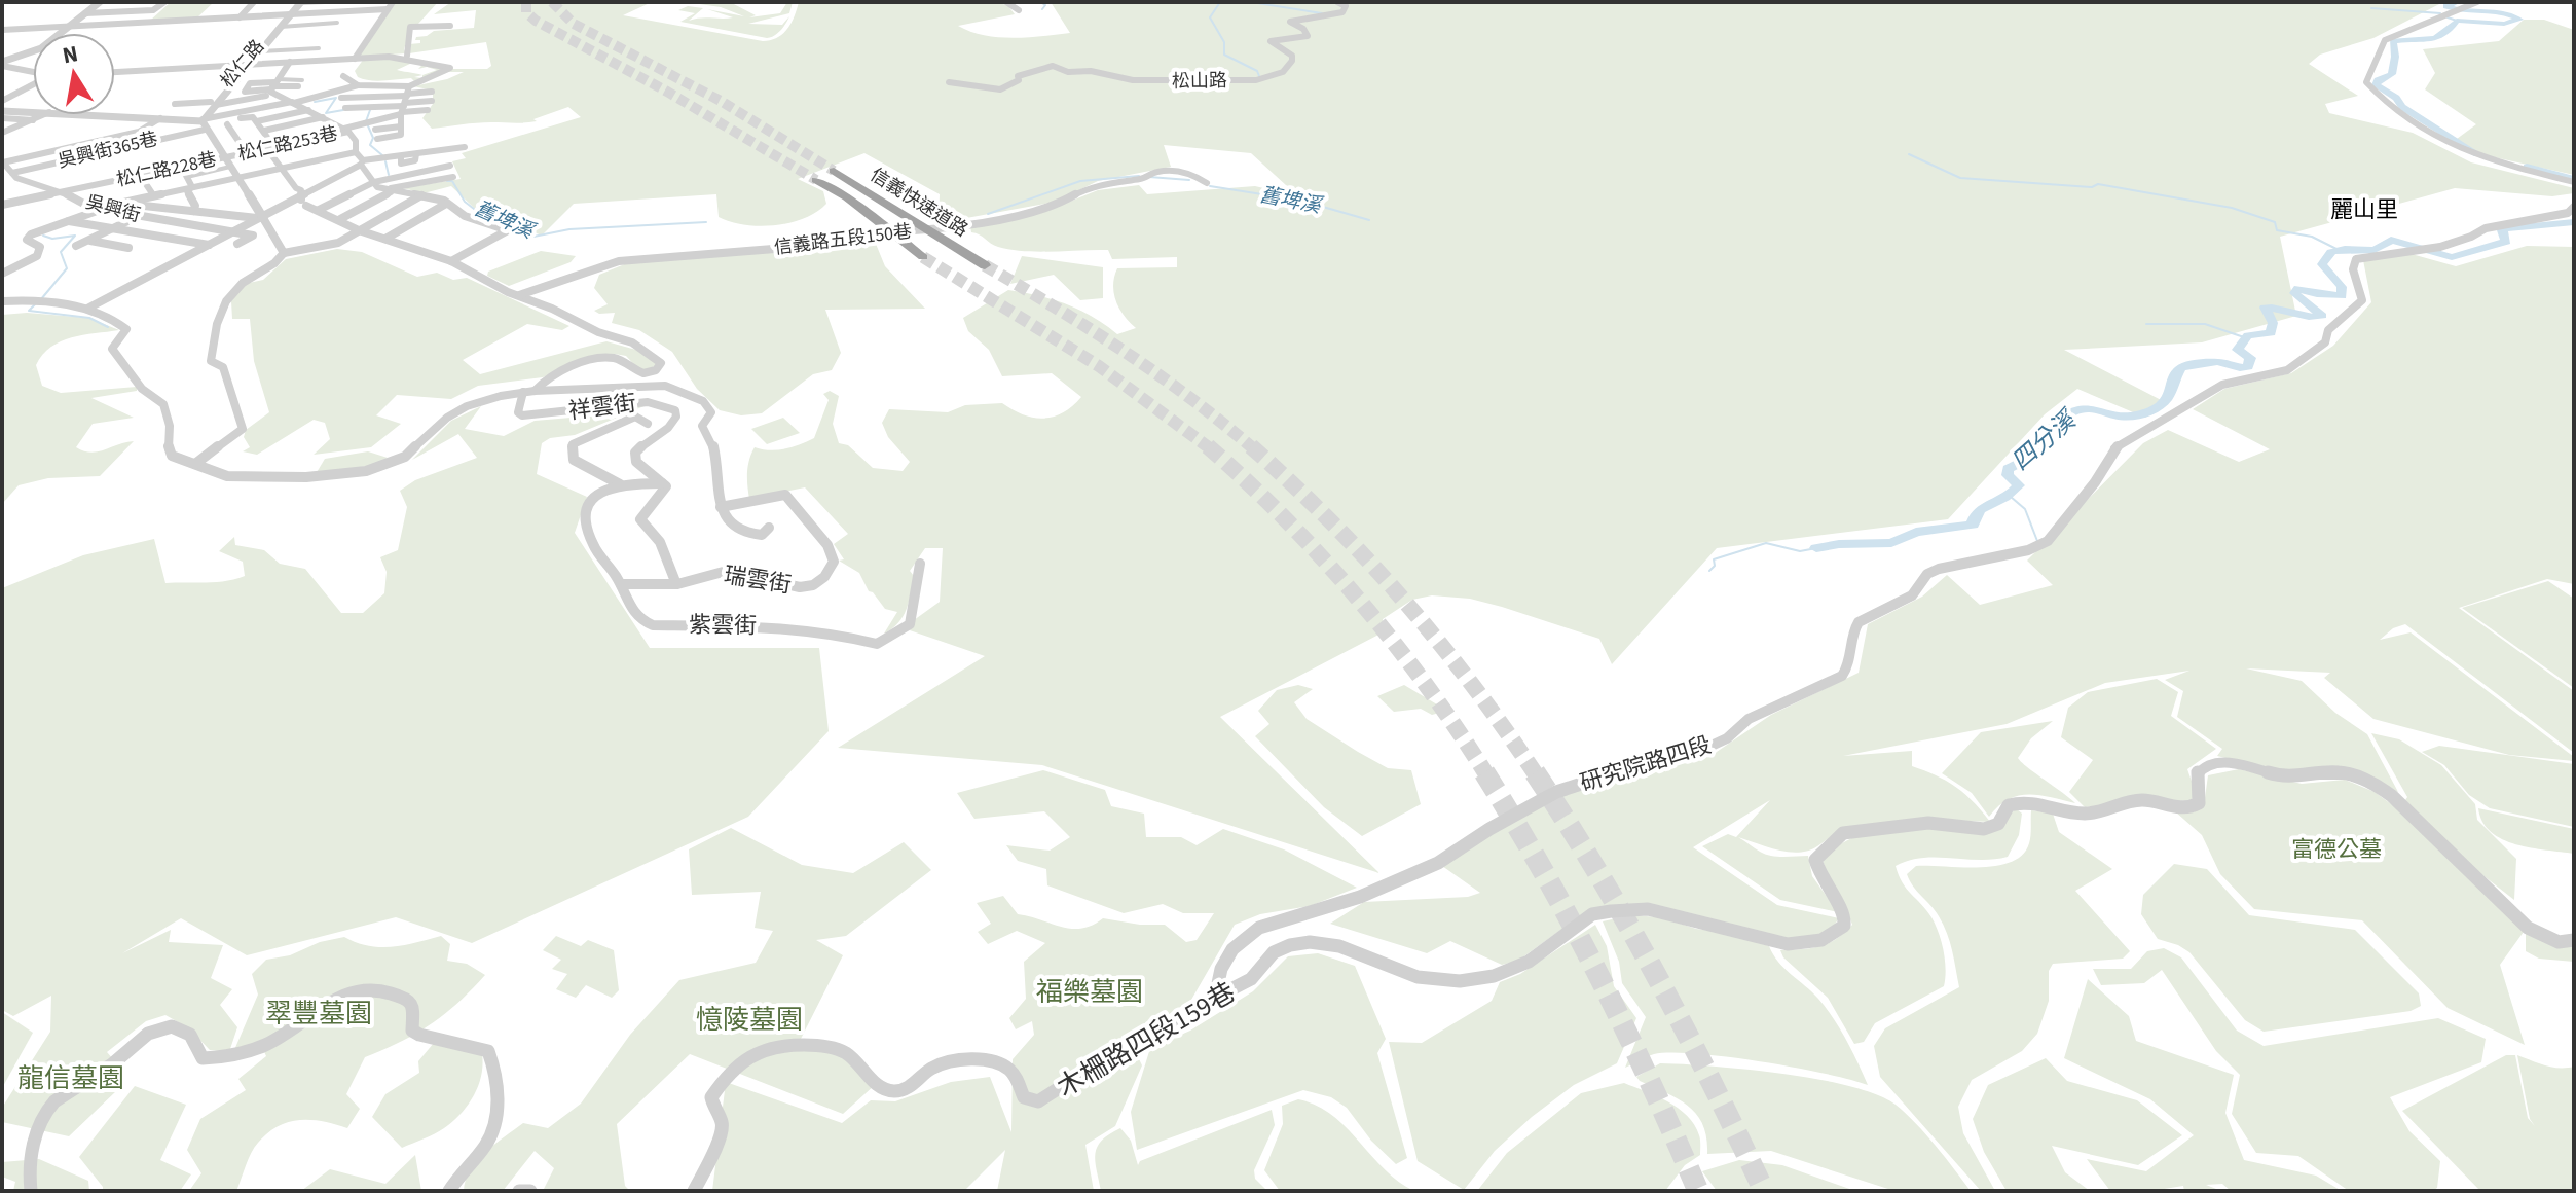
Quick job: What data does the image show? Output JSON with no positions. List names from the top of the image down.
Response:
{
  "streets": {
    "highway": ["信義快速道路"],
    "street": [
      "松仁路",
      "松山路",
      "松仁路253巷",
      "吳興街365巷",
      "松仁路228巷",
      "吳興街",
      "信義路五段150巷",
      "祥雲街",
      "瑞雲街",
      "紫雲街",
      "研究院路四段",
      "木柵路四段159巷"
    ]
  },
  "crossings": [
    ["松仁路", "吳興街365巷"],
    ["松仁路253巷", "吳興街365巷"],
    ["松仁路253巷", "松仁路228巷"],
    ["吳興街365巷", "吳興街"],
    ["松仁路228巷", "吳興街"],
    ["信義快速道路", "信義路五段150巷"],
    ["信義路五段150巷", "祥雲街"],
    ["瑞雲街", "紫雲街"],
    ["研究院路四段", "木柵路四段159巷"]
  ],
  "districts": ["麗山里"],
  "water": ["舊埤溪", "四分溪"],
  "parks": [
    "富德公墓",
    "福樂墓園",
    "翠豐墓園",
    "憶陵墓園",
    "龍信墓園"
  ],
  "north": "top"
}
